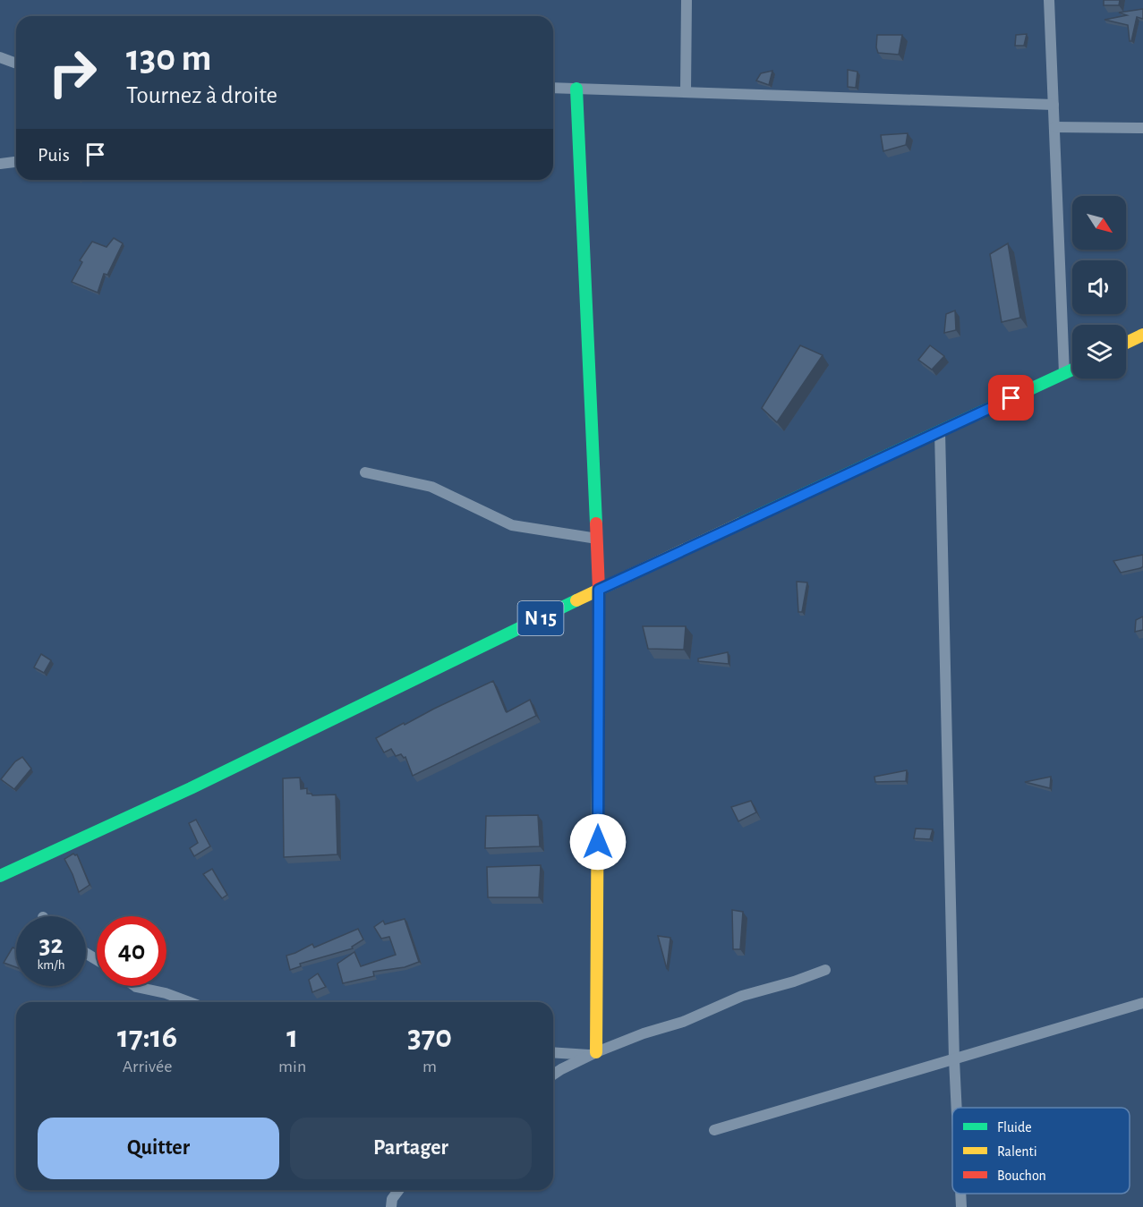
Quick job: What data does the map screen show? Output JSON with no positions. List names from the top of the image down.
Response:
{
  "streets": {
    "main road": ["N 15"]
  },
  "legend": ["Fluide", "Ralenti", "Bouchon"],
  "north": "bottom right",
  "page": {
    "turn": ["130 m", "Tournez à droite"],
    "then": "Puis",
    "speed": "32 km/h",
    "limit": "40",
    "eta": [
      "17:16",
      "Arrivée",
      "1",
      "min",
      "370",
      "m"
    ],
    "buttons": ["Quitter", "Partager"]
  }
}
